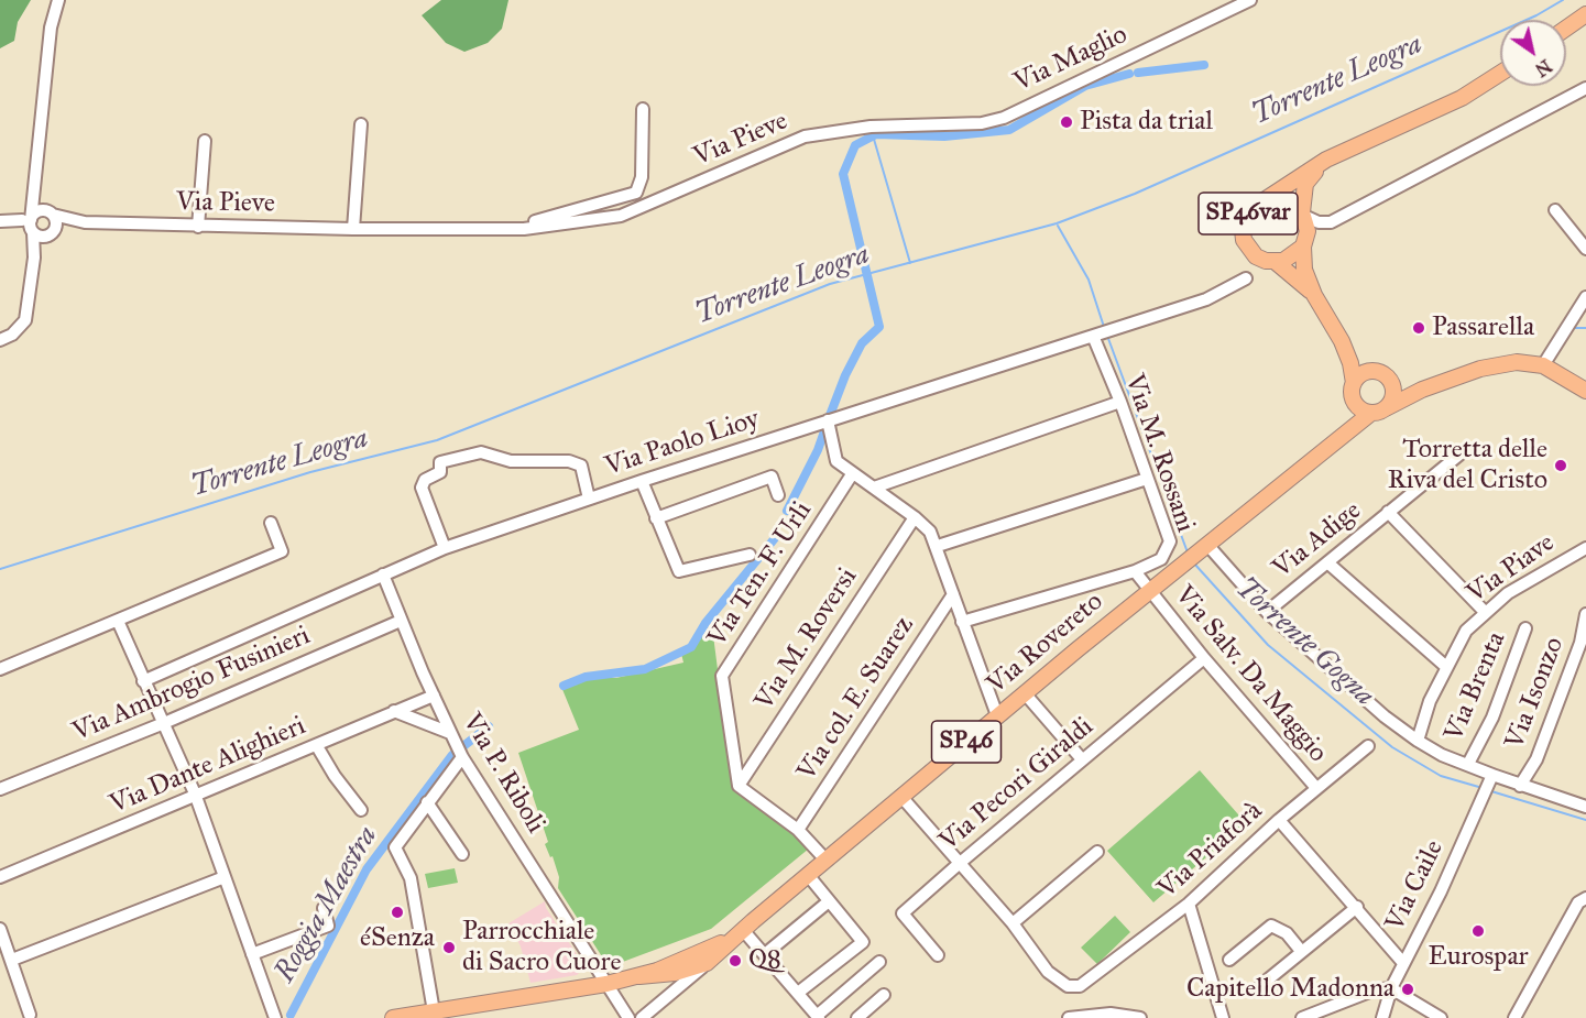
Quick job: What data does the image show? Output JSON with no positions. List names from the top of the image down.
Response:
{
  "streets": {
    "main road": ["SP46var", "Via Rovereto", "SP46"],
    "street": [
      "Via Maglio",
      "Via Pieve",
      "Via Paolo Lioy",
      "Via M. Rossani",
      "Via Adige",
      "Via Piave",
      "Via Ten. F. Urli",
      "Via M. Roversi",
      "Via Salv. Da Maggio",
      "Via Ambrogio Fusinieri",
      "Via Brenta",
      "Via Isonzo",
      "Via col. E. Suarez",
      "Via Dante Alighieri",
      "Via P. Riboli",
      "Via Pecori Giraldi",
      "Via Priaforà",
      "Via Caile"
    ]
  },
  "crossings": [
    ["Via Maglio", "Via Pieve"],
    ["SP46var", "SP46"],
    ["Via Paolo Lioy", "Via M. Rossani"],
    ["Via Paolo Lioy", "Via P. Riboli"],
    ["Via M. Rossani", "Via Salv. Da Maggio"],
    ["Via Ten. F. Urli", "Via M. Roversi"],
    ["Via Rovereto", "Via Salv. Da Maggio"],
    ["Via Rovereto", "SP46"],
    ["Via Salv. Da Maggio", "Via Pecori Giraldi"],
    ["Via Salv. Da Maggio", "Via Priaforà"],
    ["Via Ambrogio Fusinieri", "Via P. Riboli"],
    ["SP46", "Via P. Riboli"],
    ["Via Dante Alighieri", "Via P. Riboli"]
  ],
  "water": ["Torrente Leogra", "Torrente Gogna", "Roggia Maestra"],
  "places": [
    "Pista da trial",
    "Passarella",
    "Torretta delle Riva del Cristo",
    "éSenza",
    "Eurospar",
    "Parrocchiale di Sacro Cuore",
    "Q8",
    "Capitello Madonna"
  ],
  "north": "bottom right"
}
